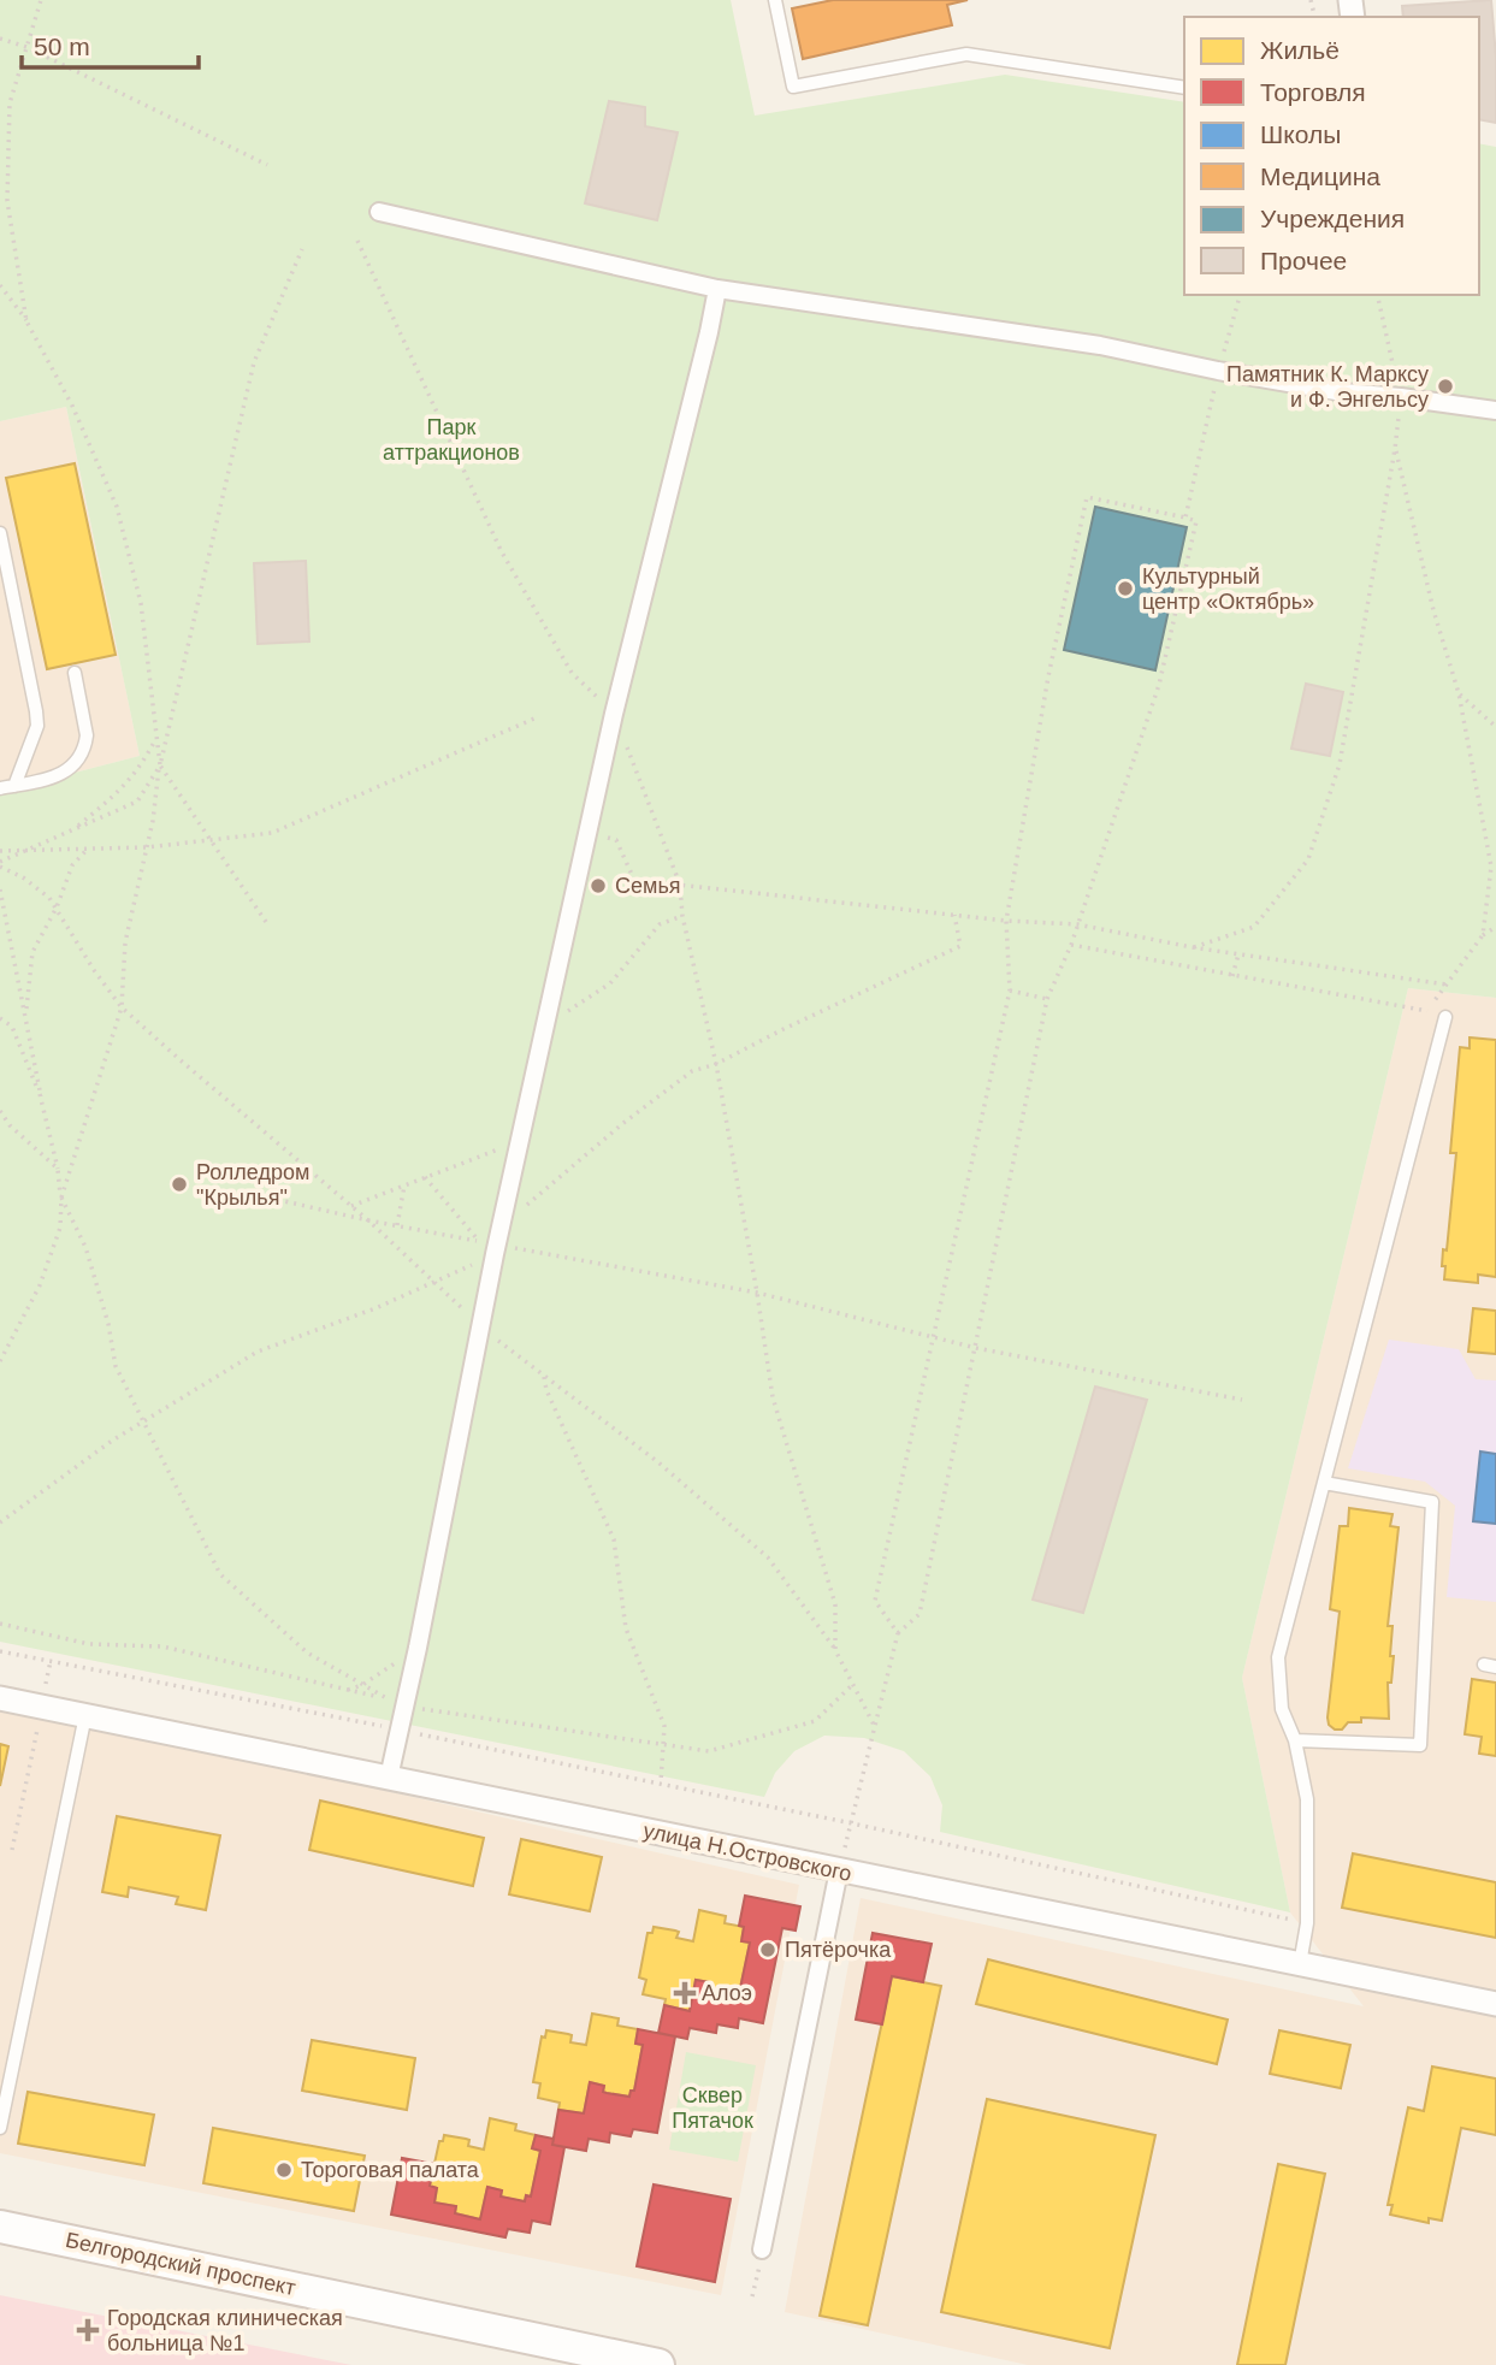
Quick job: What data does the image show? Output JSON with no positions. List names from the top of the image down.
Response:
{
  "streets": {
    "main road": ["Белгородский проспект"],
    "street": ["улица Н.Островского"]
  },
  "parks": ["Парк аттракционов", "Сквер Пятачок"],
  "places": {
    "other": [
      "Памятник К. Марксу и Ф. Энгельсу",
      "Культурный центр «Октябрь»",
      "Семья",
      "Ролледром \"Крылья\"",
      "Пятёрочка",
      "Тороговая палата"
    ],
    "health": ["Алоэ", "Городская клиническая больница №1"]
  },
  "legend": [
    "Жильё",
    "Торговля",
    "Школы",
    "Медицина",
    "Учреждения",
    "Прочее"
  ],
  "scale_bar": "50 m"
}
